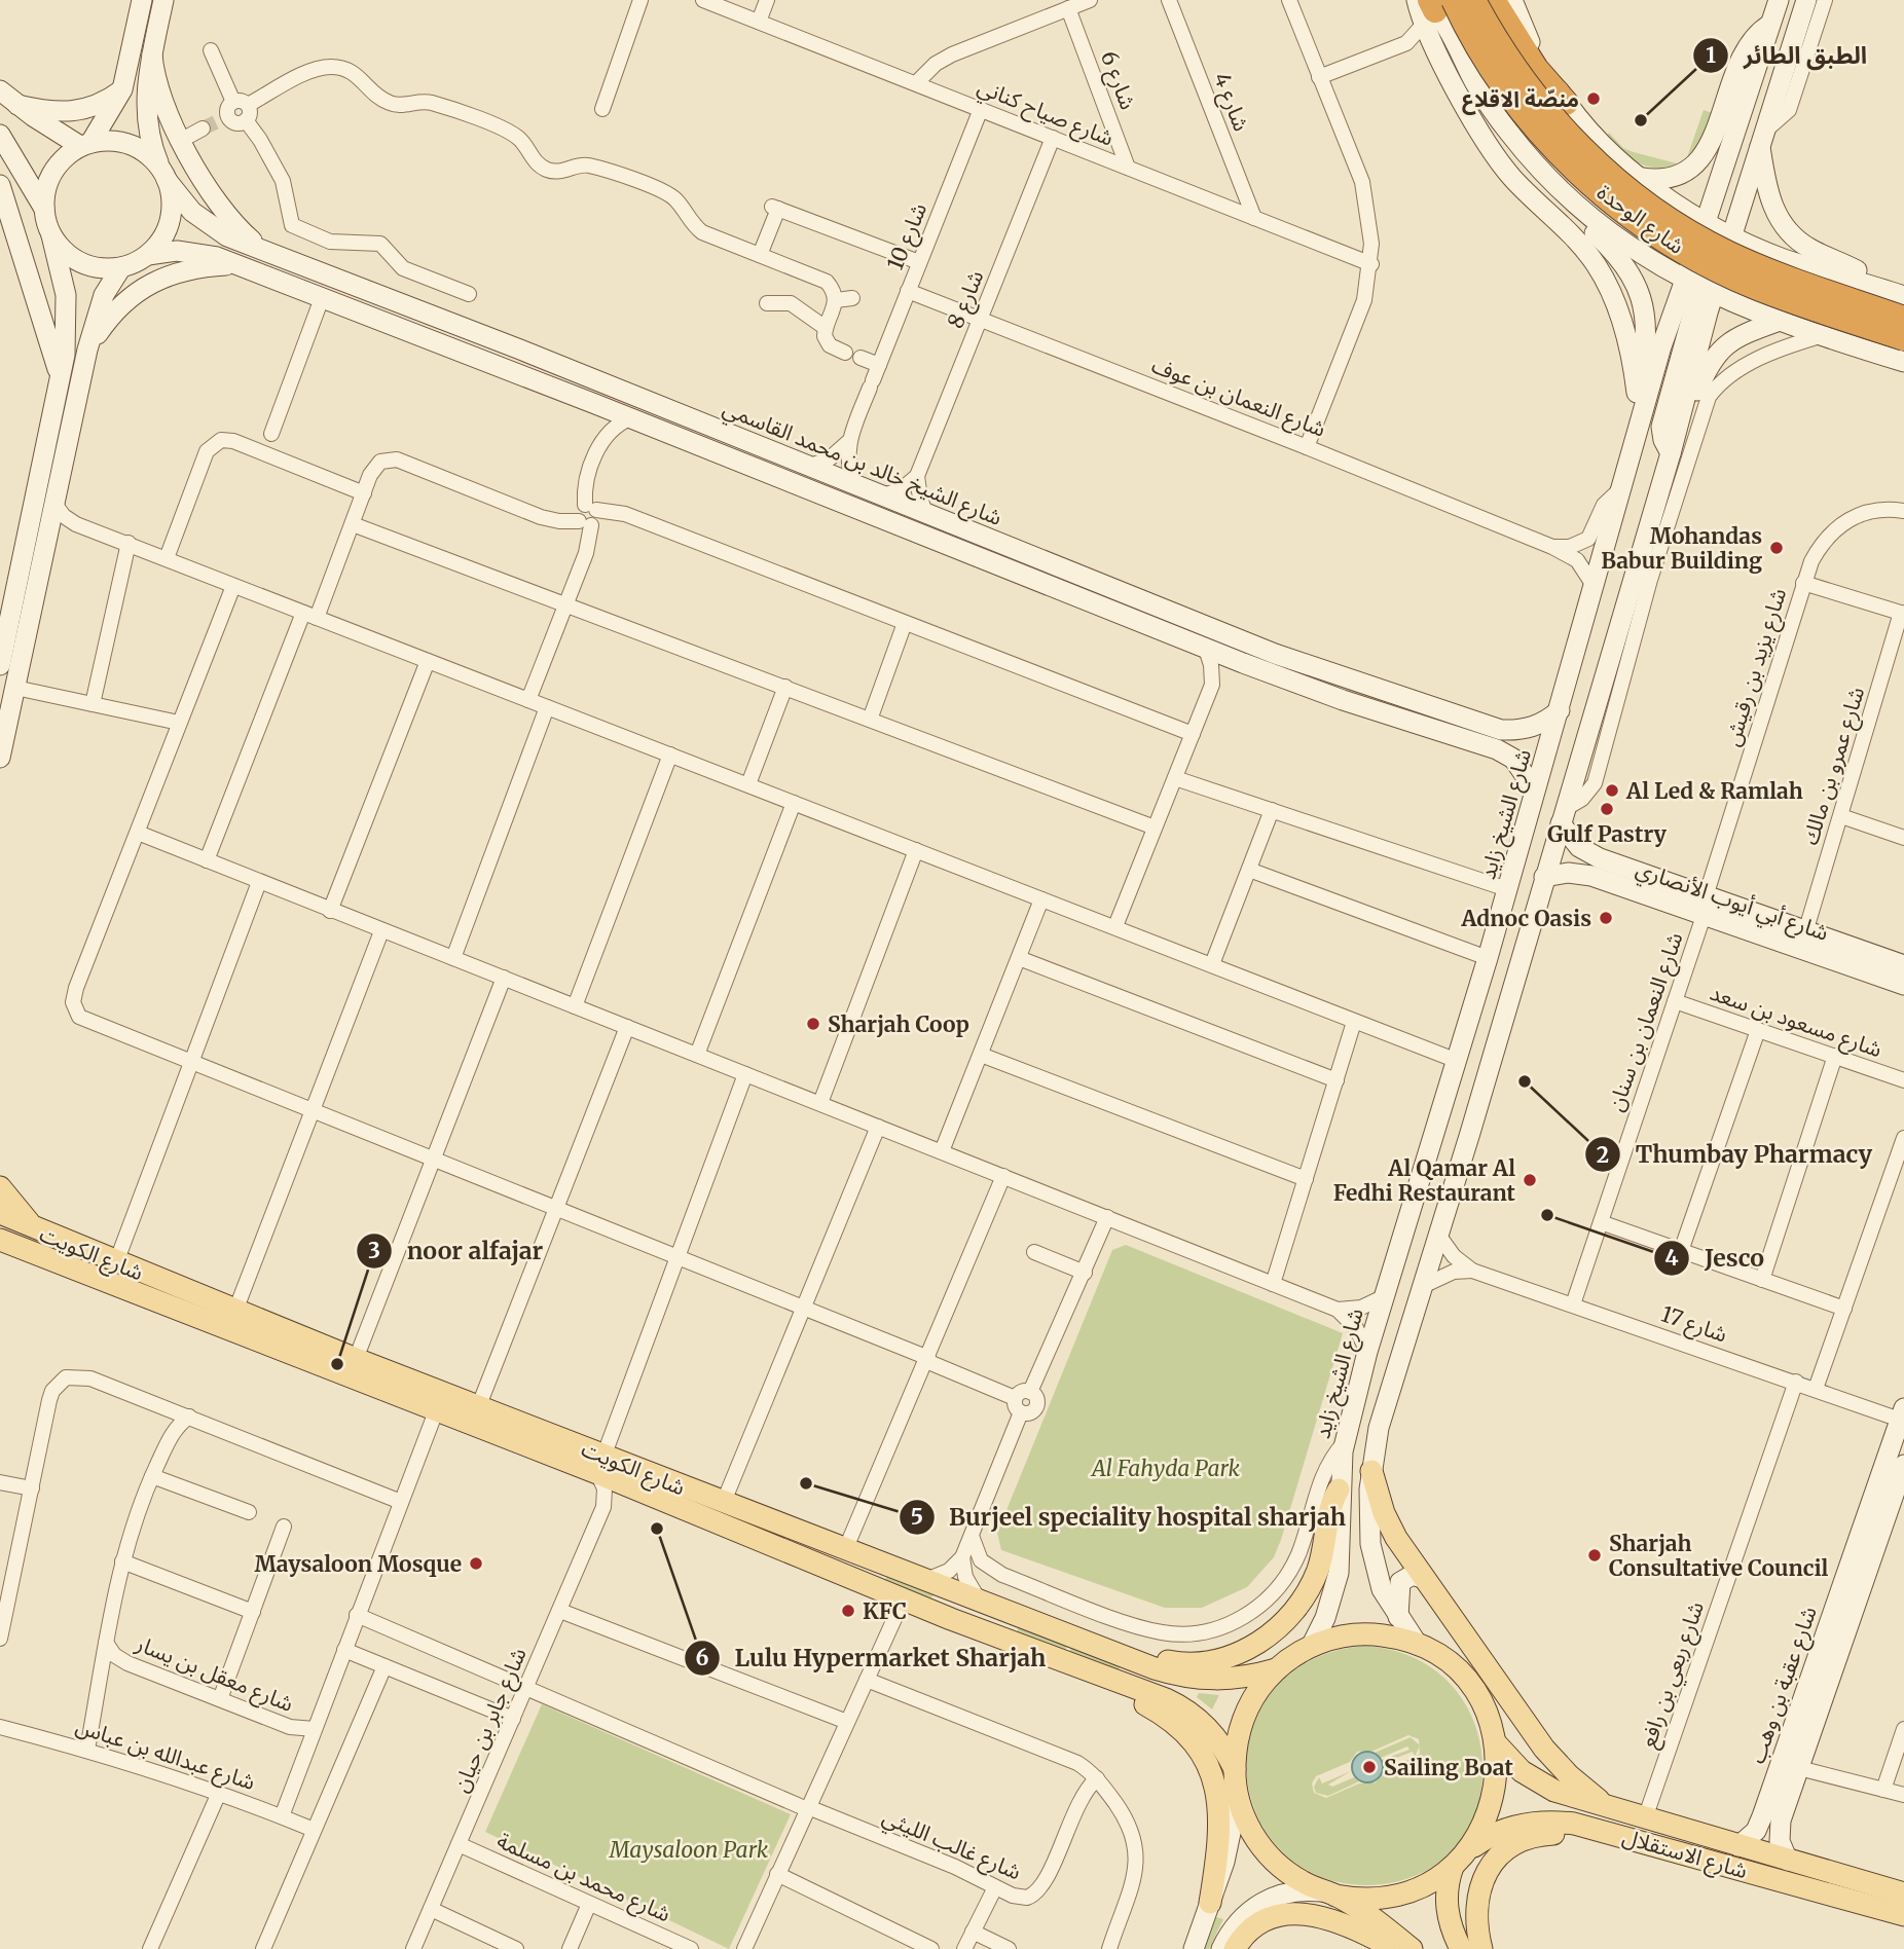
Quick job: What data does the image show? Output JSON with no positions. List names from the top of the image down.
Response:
{
  "streets": {
    "highway": ["شارع الوحدة"],
    "main road": ["شارع الكويت", "شارع الاستقلال"],
    "street": [
      "شارع 6",
      "شارع 4",
      "شارع صياح كناني",
      "شارع 10",
      "شارع 8",
      "شارع النعمان بن عوف",
      "شارع الشيخ خالد بن محمد القاسمي",
      "شارع يزيد بن رقيش",
      "شارع عمرو بن مالك",
      "شارع الشيخ زايد",
      "شارع أبي أيوب الأنصاري",
      "شارع مسعود بن سعد",
      "شارع النعمان بن سنان",
      "شارع 17",
      "شارع معقل بن يسار",
      "شارع ربعي بن رافع",
      "شارع عقبة بن وهب",
      "شارع جابر بن حيان",
      "شارع عبدالله بن عباس",
      "شارع غالب الليثي",
      "شارع محمد بن مسلمة"
    ]
  },
  "crossings": [
    ["شارع 6", "شارع صياح كناني"],
    ["شارع 4", "شارع صياح كناني"],
    ["شارع صياح كناني", "شارع 10"],
    ["شارع صياح كناني", "شارع 8"],
    ["شارع 10", "شارع النعمان بن عوف"],
    ["شارع 10", "شارع الشيخ خالد بن محمد القاسمي"],
    ["شارع 8", "شارع النعمان بن عوف"],
    ["شارع النعمان بن عوف", "شارع الشيخ زايد"],
    ["شارع الشيخ خالد بن محمد القاسمي", "شارع الشيخ زايد"],
    ["شارع يزيد بن رقيش", "شارع أبي أيوب الأنصاري"],
    ["شارع يزيد بن رقيش", "شارع النعمان بن سنان"],
    ["شارع عمرو بن مالك", "شارع أبي أيوب الأنصاري"],
    ["شارع الشيخ زايد", "شارع أبي أيوب الأنصاري"],
    ["شارع الشيخ زايد", "شارع 17"],
    ["شارع أبي أيوب الأنصاري", "شارع النعمان بن سنان"],
    ["شارع مسعود بن سعد", "شارع النعمان بن سنان"],
    ["شارع النعمان بن سنان", "شارع 17"],
    ["شارع 17", "شارع ربعي بن رافع"],
    ["شارع 17", "شارع عقبة بن وهب"],
    ["شارع ربعي بن رافع", "شارع الاستقلال"],
    ["شارع عقبة بن وهب", "شارع الاستقلال"],
    ["شارع جابر بن حيان", "شارع غالب الليثي"],
    ["شارع جابر بن حيان", "شارع محمد بن مسلمة"]
  ],
  "parks": ["Al Fahyda Park", "Maysaloon Park"],
  "places": [
    "منصّة الاقلاع",
    "الطبق الطائر",
    "Mohandas Babur Building",
    "Al Led & Ramlah",
    "Gulf Pastry",
    "Adnoc Oasis",
    "Sharjah Coop",
    "Thumbay Pharmacy",
    "Al Qamar Al Fedhi Restaurant",
    "Jesco",
    "noor alfajar",
    "Burjeel speciality hospital sharjah",
    "Lulu Hypermarket Sharjah",
    "Sharjah Consultative Council",
    "Maysaloon Mosque",
    "KFC",
    "Sailing Boat"
  ]
}
